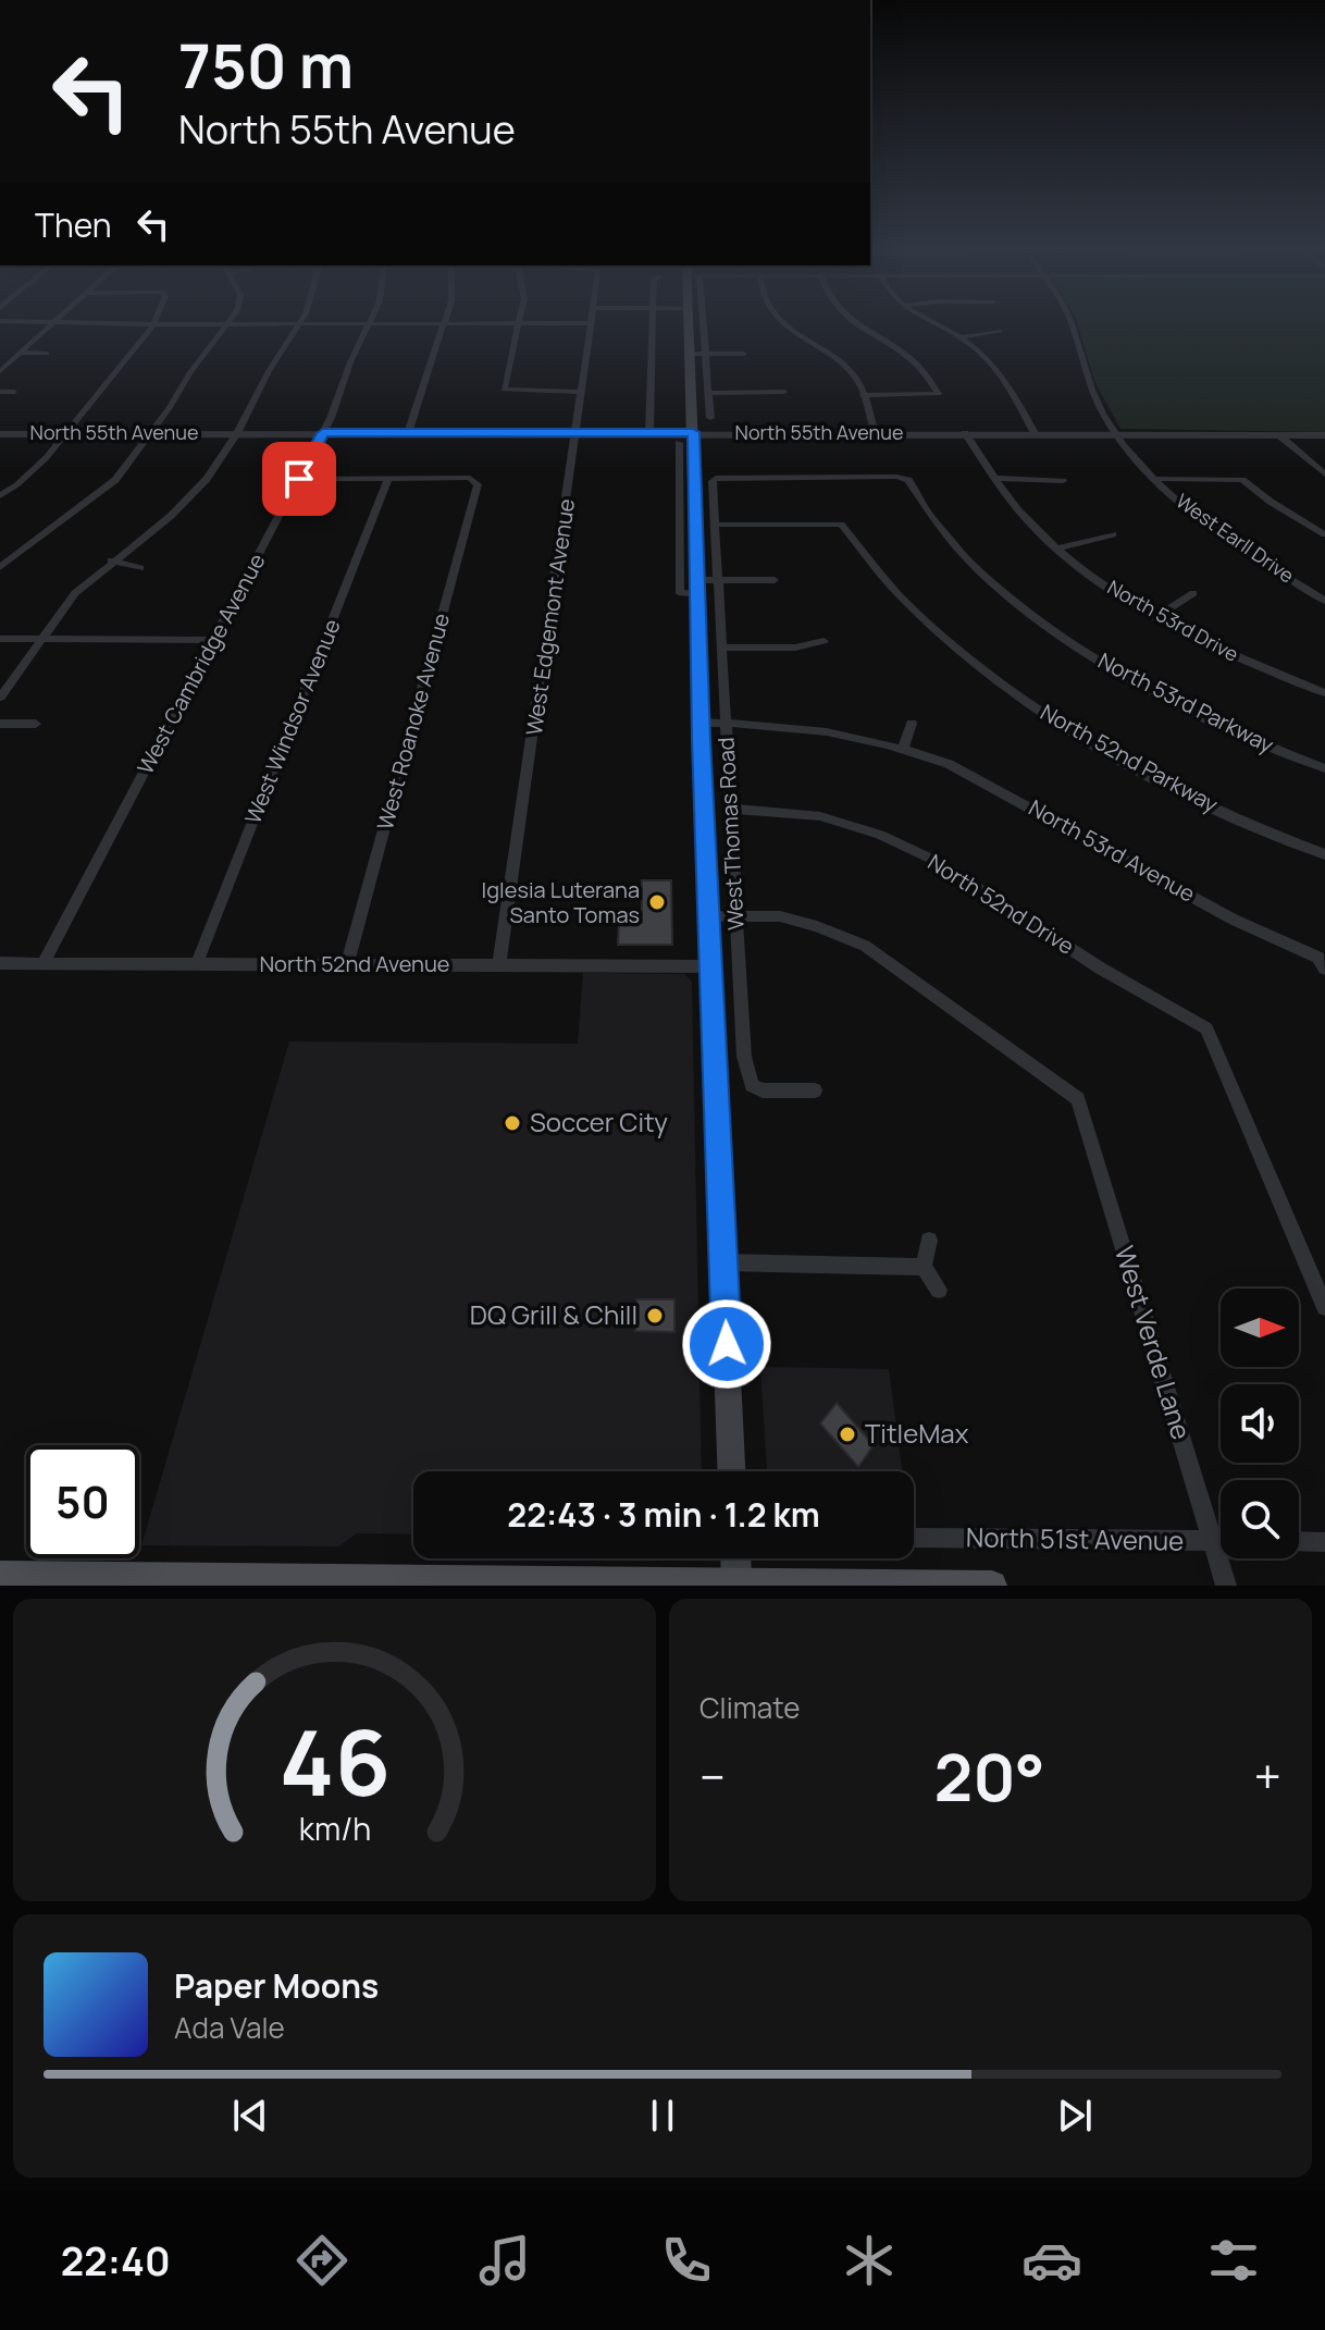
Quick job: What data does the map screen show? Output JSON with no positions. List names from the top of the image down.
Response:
{
  "streets": {
    "main road": ["West Thomas Road", "North 51st Avenue"],
    "street": [
      "North 55th Avenue",
      "West Earll Drive",
      "West Edgemont Avenue",
      "North 53rd Drive",
      "West Cambridge Avenue",
      "North 53rd Parkway",
      "West Windsor Avenue",
      "West Roanoke Avenue",
      "North 52nd Parkway",
      "North 53rd Avenue",
      "North 52nd Drive",
      "North 52nd Avenue",
      "West Verde Lane"
    ]
  },
  "crossings": [
    ["North 55th Avenue", "West Earll Drive"],
    ["North 55th Avenue", "West Edgemont Avenue"],
    ["North 55th Avenue", "North 53rd Drive"],
    ["North 55th Avenue", "West Cambridge Avenue"],
    ["North 55th Avenue", "West Thomas Road"],
    ["West Edgemont Avenue", "North 52nd Avenue"],
    ["West Cambridge Avenue", "North 52nd Avenue"],
    ["North 53rd Parkway", "West Thomas Road"],
    ["West Windsor Avenue", "West Roanoke Avenue"],
    ["West Windsor Avenue", "North 52nd Avenue"],
    ["West Roanoke Avenue", "North 52nd Avenue"],
    ["North 52nd Parkway", "West Thomas Road"],
    ["West Thomas Road", "North 53rd Avenue"],
    ["West Thomas Road", "North 52nd Drive"],
    ["West Thomas Road", "North 52nd Avenue"],
    ["West Thomas Road", "West Verde Lane"],
    ["West Verde Lane", "North 51st Avenue"]
  ],
  "places": [
    "Iglesia Luterana Santo Tomas",
    "Soccer City",
    "DQ Grill & Chill",
    "TitleMax"
  ],
  "north": "right",
  "page": {
    "turn": ["750 m", "North 55th Avenue"],
    "then": "Then",
    "limit": "50",
    "trip": "22:43 · 3 min · 1.2 km",
    "tile": "Climate",
    "heat": ["−", "20°", "+"],
    "song": ["Paper Moons", "Ada Vale"],
    "tabs": "22:40",
    "gauge": ["46", "km/h"]
  }
}
